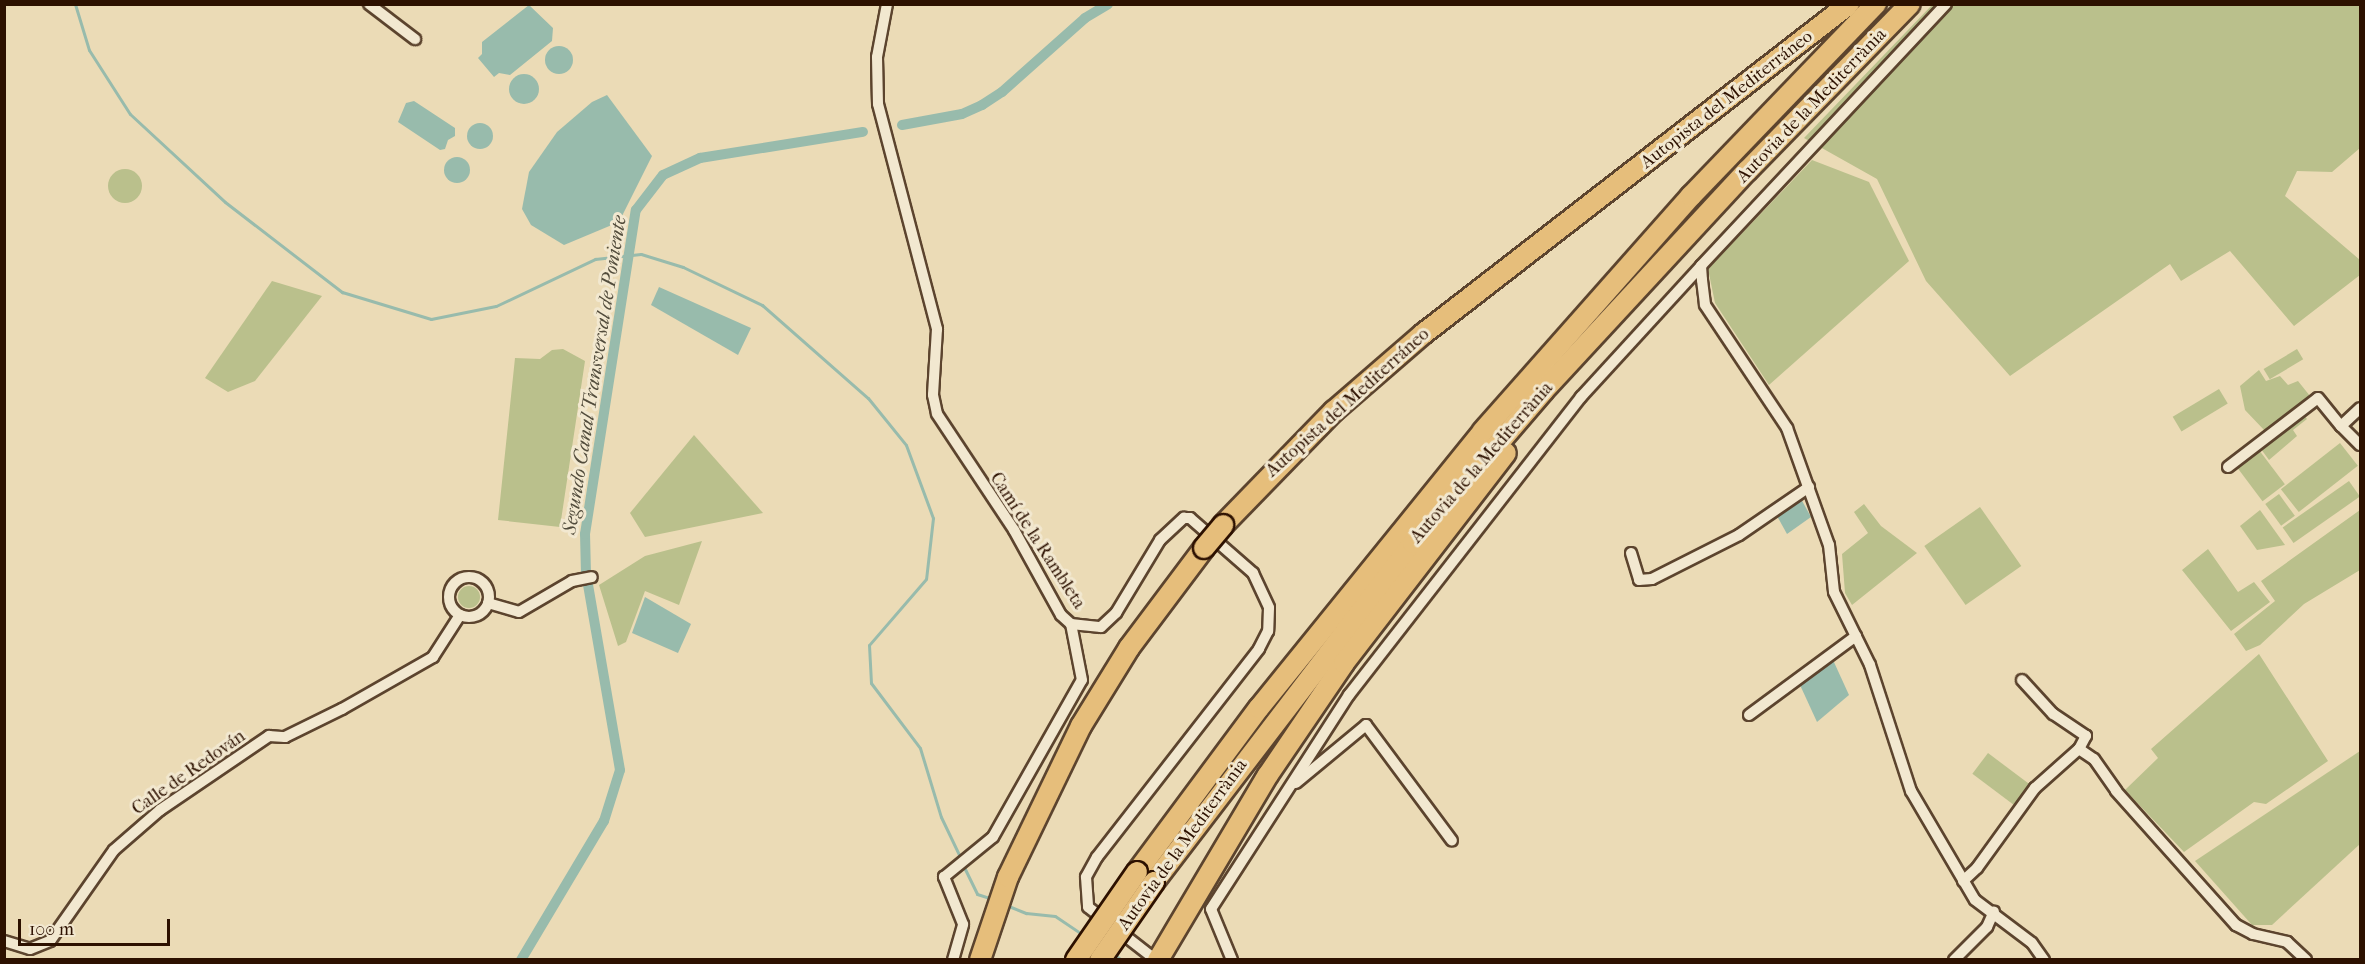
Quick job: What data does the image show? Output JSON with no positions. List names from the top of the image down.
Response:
{
  "streets": {
    "highway": ["Autopista del Mediterráneo", "Autovia de la Mediterrània"],
    "street": ["Camí de la Rambleta", "Calle de Redován"]
  },
  "water": ["Segundo Canal Transversal de Poniente"],
  "scale_bar": "100 m"
}
